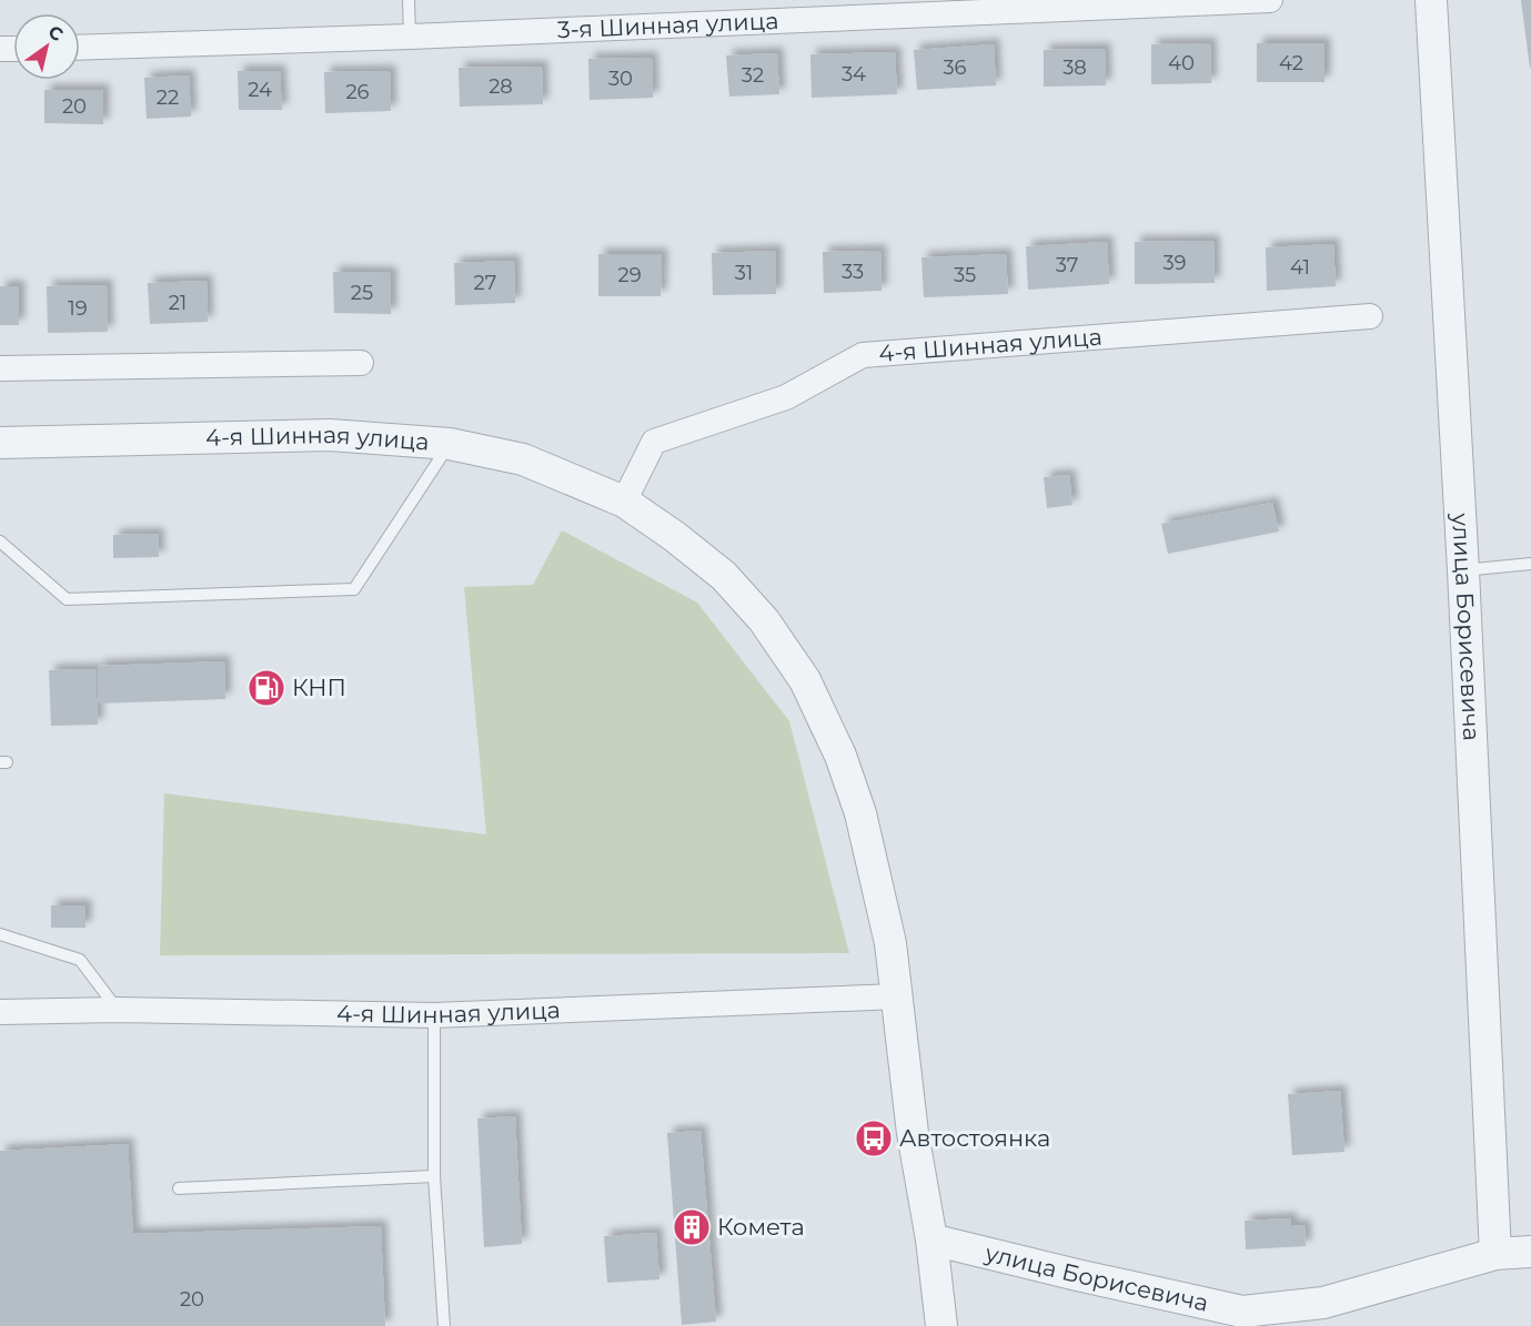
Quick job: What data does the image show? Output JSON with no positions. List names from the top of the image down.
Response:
{
  "streets": {
    "street": ["3-я Шинная улица", "4-я Шинная улица", "улица Борисевича"]
  },
  "crossings": [
    ["4-я Шинная улица", "улица Борисевича"]
  ],
  "places": {
    "fuel station": ["КНП"],
    "bus stop": ["Автостоянка"],
    "building": ["Комета"]
  },
  "house_numbers": [
    "40",
    "42",
    "36",
    "38",
    "34",
    "32",
    "30",
    "28",
    "24",
    "26",
    "22",
    "20",
    "39",
    "37",
    "41",
    "33",
    "31",
    "29",
    "35",
    "27",
    "25",
    "21",
    "19",
    "20"
  ],
  "north": "top right"
}
